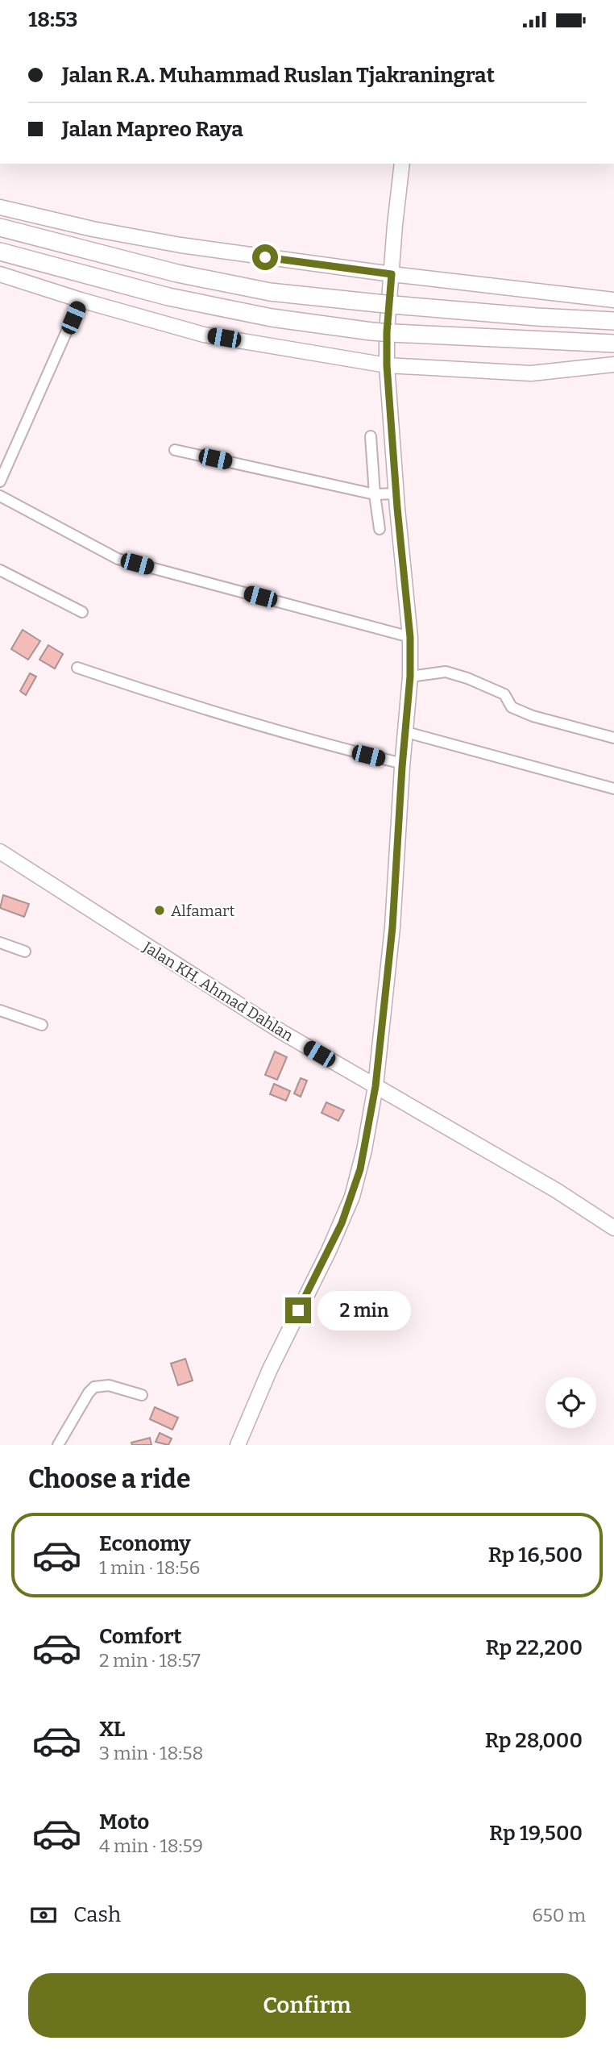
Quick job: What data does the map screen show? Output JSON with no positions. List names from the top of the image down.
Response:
{
  "streets": {
    "street": ["Jalan KH. Ahmad Dahlan"]
  },
  "places": ["Alfamart"],
  "page": {
    "status": "18:53",
    "banner": ["Jalan R.A. Muhammad Ruslan Tjakraningrat", "Jalan Mapreo Raya"],
    "bubble": "2 min",
    "heading": "Choose a ride",
    "list": [
      {
        "name": "Economy",
        "note": "1 min · 18:56",
        "value": "Rp 16,500"
      },
      {
        "name": "Comfort",
        "note": "2 min · 18:57",
        "value": "Rp 22,200"
      },
      {
        "name": "XL",
        "note": "3 min · 18:58",
        "value": "Rp 28,000"
      },
      {
        "name": "Moto",
        "note": "4 min · 18:59",
        "value": "Rp 19,500"
      }
    ],
    "pay": ["Cash", "650 m"],
    "buttons": "Confirm"
  }
}
